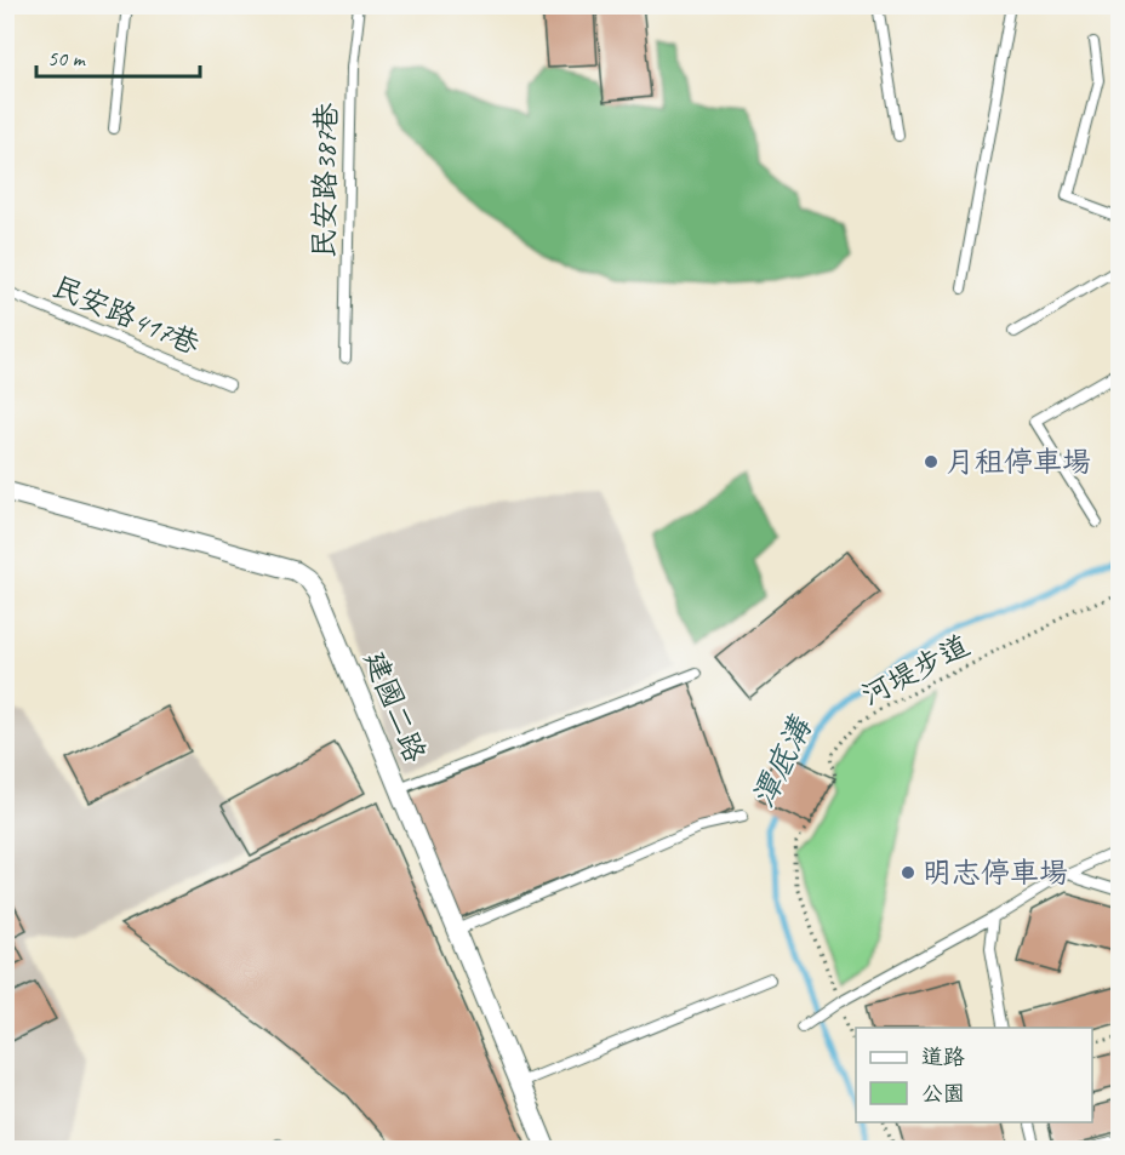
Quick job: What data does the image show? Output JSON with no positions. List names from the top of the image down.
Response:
{
  "streets": {
    "street": ["建國二路"],
    "lane": ["民安路387巷", "民安路417巷"],
    "path": ["河堤步道"]
  },
  "water": ["潭底溝"],
  "places": ["月租停車場", "明志停車場"],
  "legend": ["道路", "公園"],
  "scale_bar": "50 m"
}
